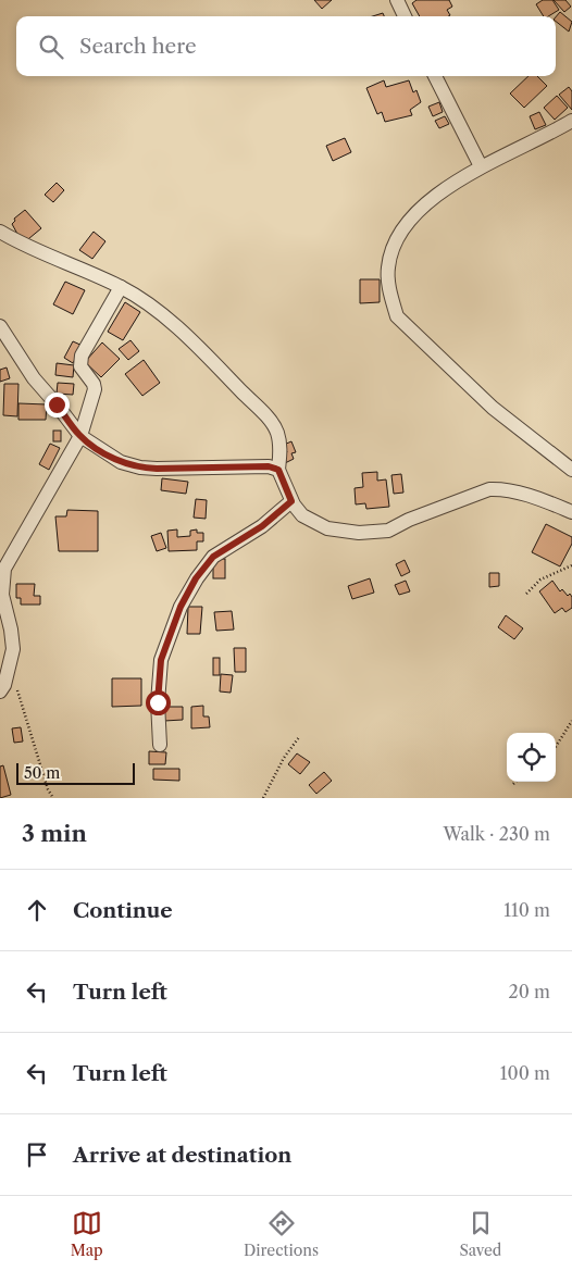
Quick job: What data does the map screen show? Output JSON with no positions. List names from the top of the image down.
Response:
{
  "scale_bar": "50 m",
  "page": {
    "search": "Search here",
    "scale": "50 m",
    "heading": ["3 min", "Walk · 230 m"],
    "list": [
      ["Continue", "110 m"],
      ["Turn left", "20 m"],
      ["Turn left", "100 m"],
      "Arrive at destination"
    ],
    "nav": ["Map", "Directions", "Saved"]
  }
}
